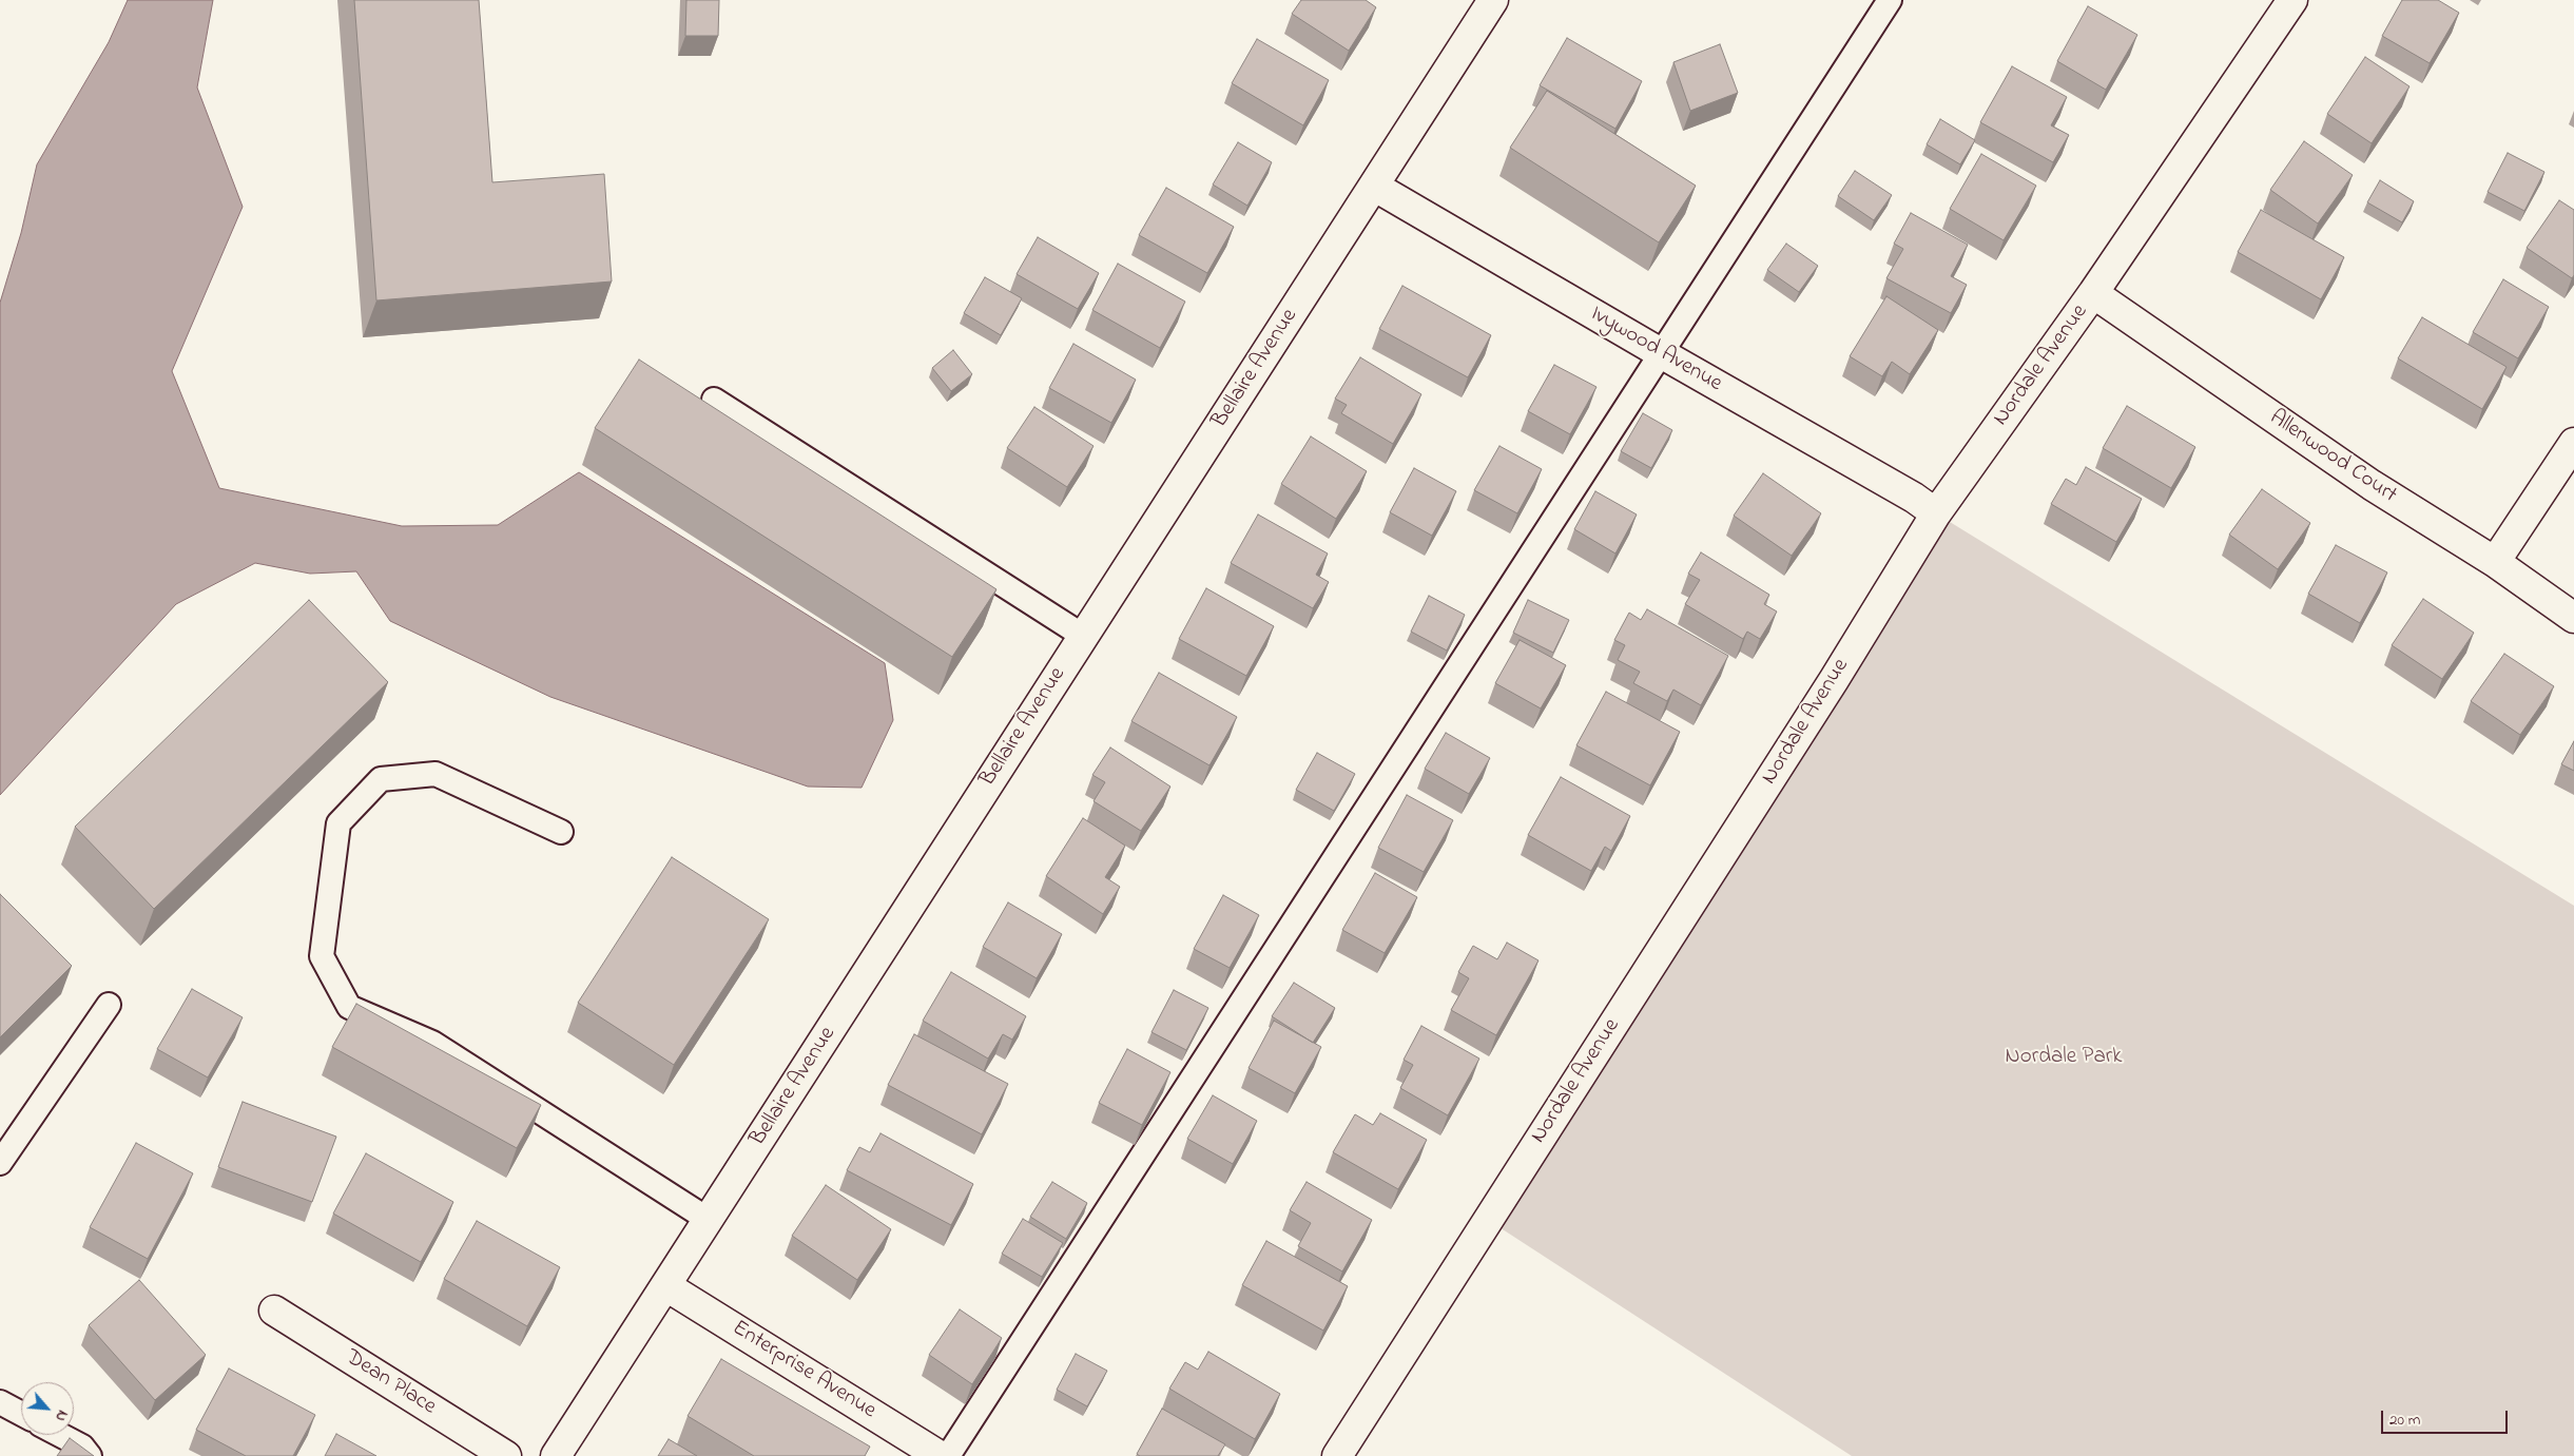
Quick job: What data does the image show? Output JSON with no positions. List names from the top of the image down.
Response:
{
  "streets": {
    "street": [
      "Ivywood Avenue",
      "Nordale Avenue",
      "Bellaire Avenue",
      "Allenwood Court",
      "Enterprise Avenue",
      "Dean Place"
    ]
  },
  "crossings": [
    ["Ivywood Avenue", "Nordale Avenue"],
    ["Ivywood Avenue", "Bellaire Avenue"],
    ["Nordale Avenue", "Allenwood Court"],
    ["Bellaire Avenue", "Enterprise Avenue"]
  ],
  "parks": ["Nordale Park"],
  "scale_bar": "20 m",
  "north": "bottom right"
}
